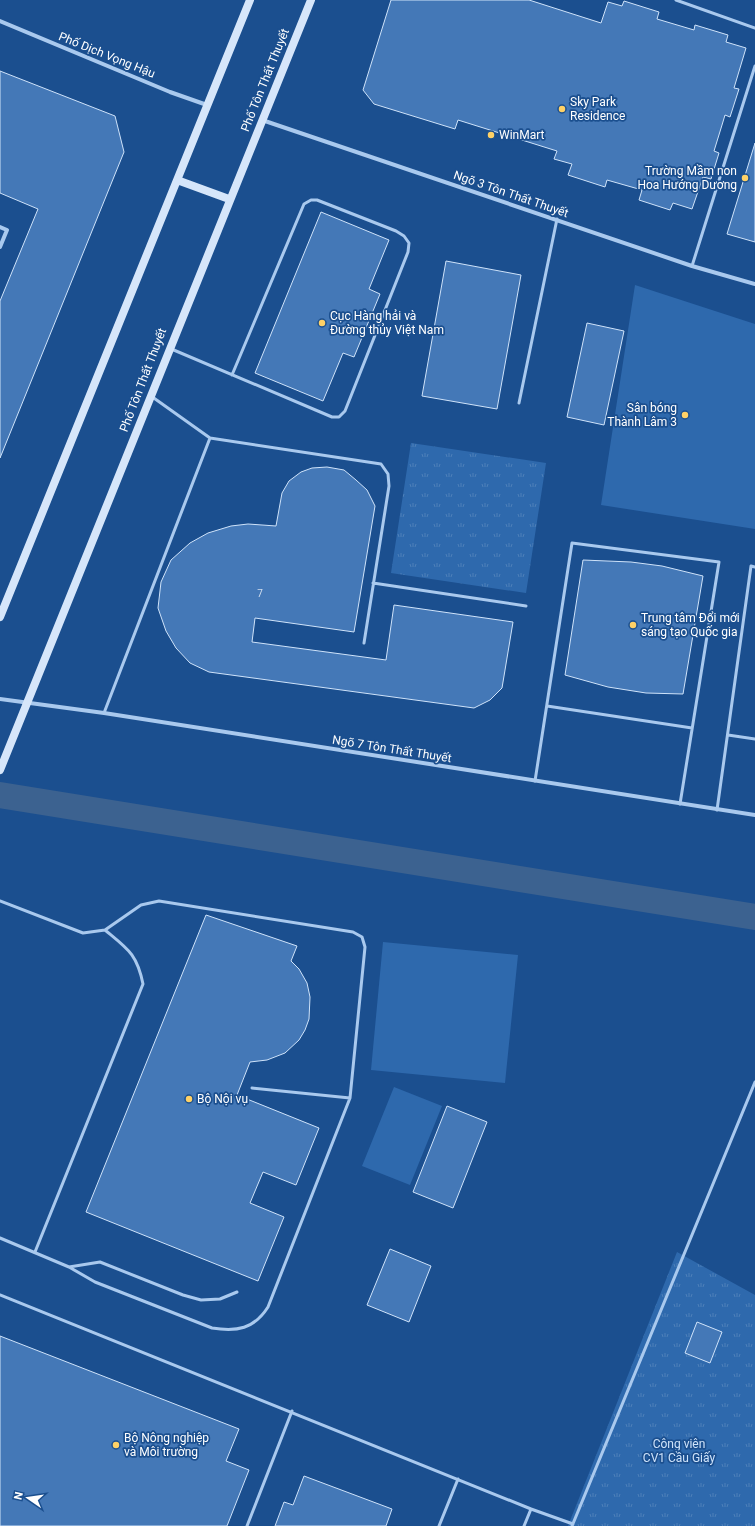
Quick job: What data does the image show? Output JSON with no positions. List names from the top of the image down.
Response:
{
  "streets": {
    "main road": ["Phố Tôn Thất Thuyết"],
    "street": ["Phố Dịch Vọng Hậu", "Ngõ 3 Tôn Thất Thuyết", "Ngõ 7 Tôn Thất Thuyết"]
  },
  "crossings": [
    ["Phố Tôn Thất Thuyết", "Ngõ 3 Tôn Thất Thuyết"],
    ["Phố Tôn Thất Thuyết", "Ngõ 7 Tôn Thất Thuyết"]
  ],
  "parks": ["Công viên CV1 Cầu Giấy"],
  "places": [
    "Sky Park Residence",
    "WinMart",
    "Trường Mầm non Hoa Hướng Dương",
    "Cục Hàng hải và Đường thủy Việt Nam",
    "Sân bóng Thành Lâm 3",
    "Trung tâm Đổi mới sáng tạo Quốc gia",
    "Bộ Nội vụ",
    "Bộ Nông nghiệp và Môi trường"
  ],
  "house_numbers": ["7"],
  "north": "left"
}
